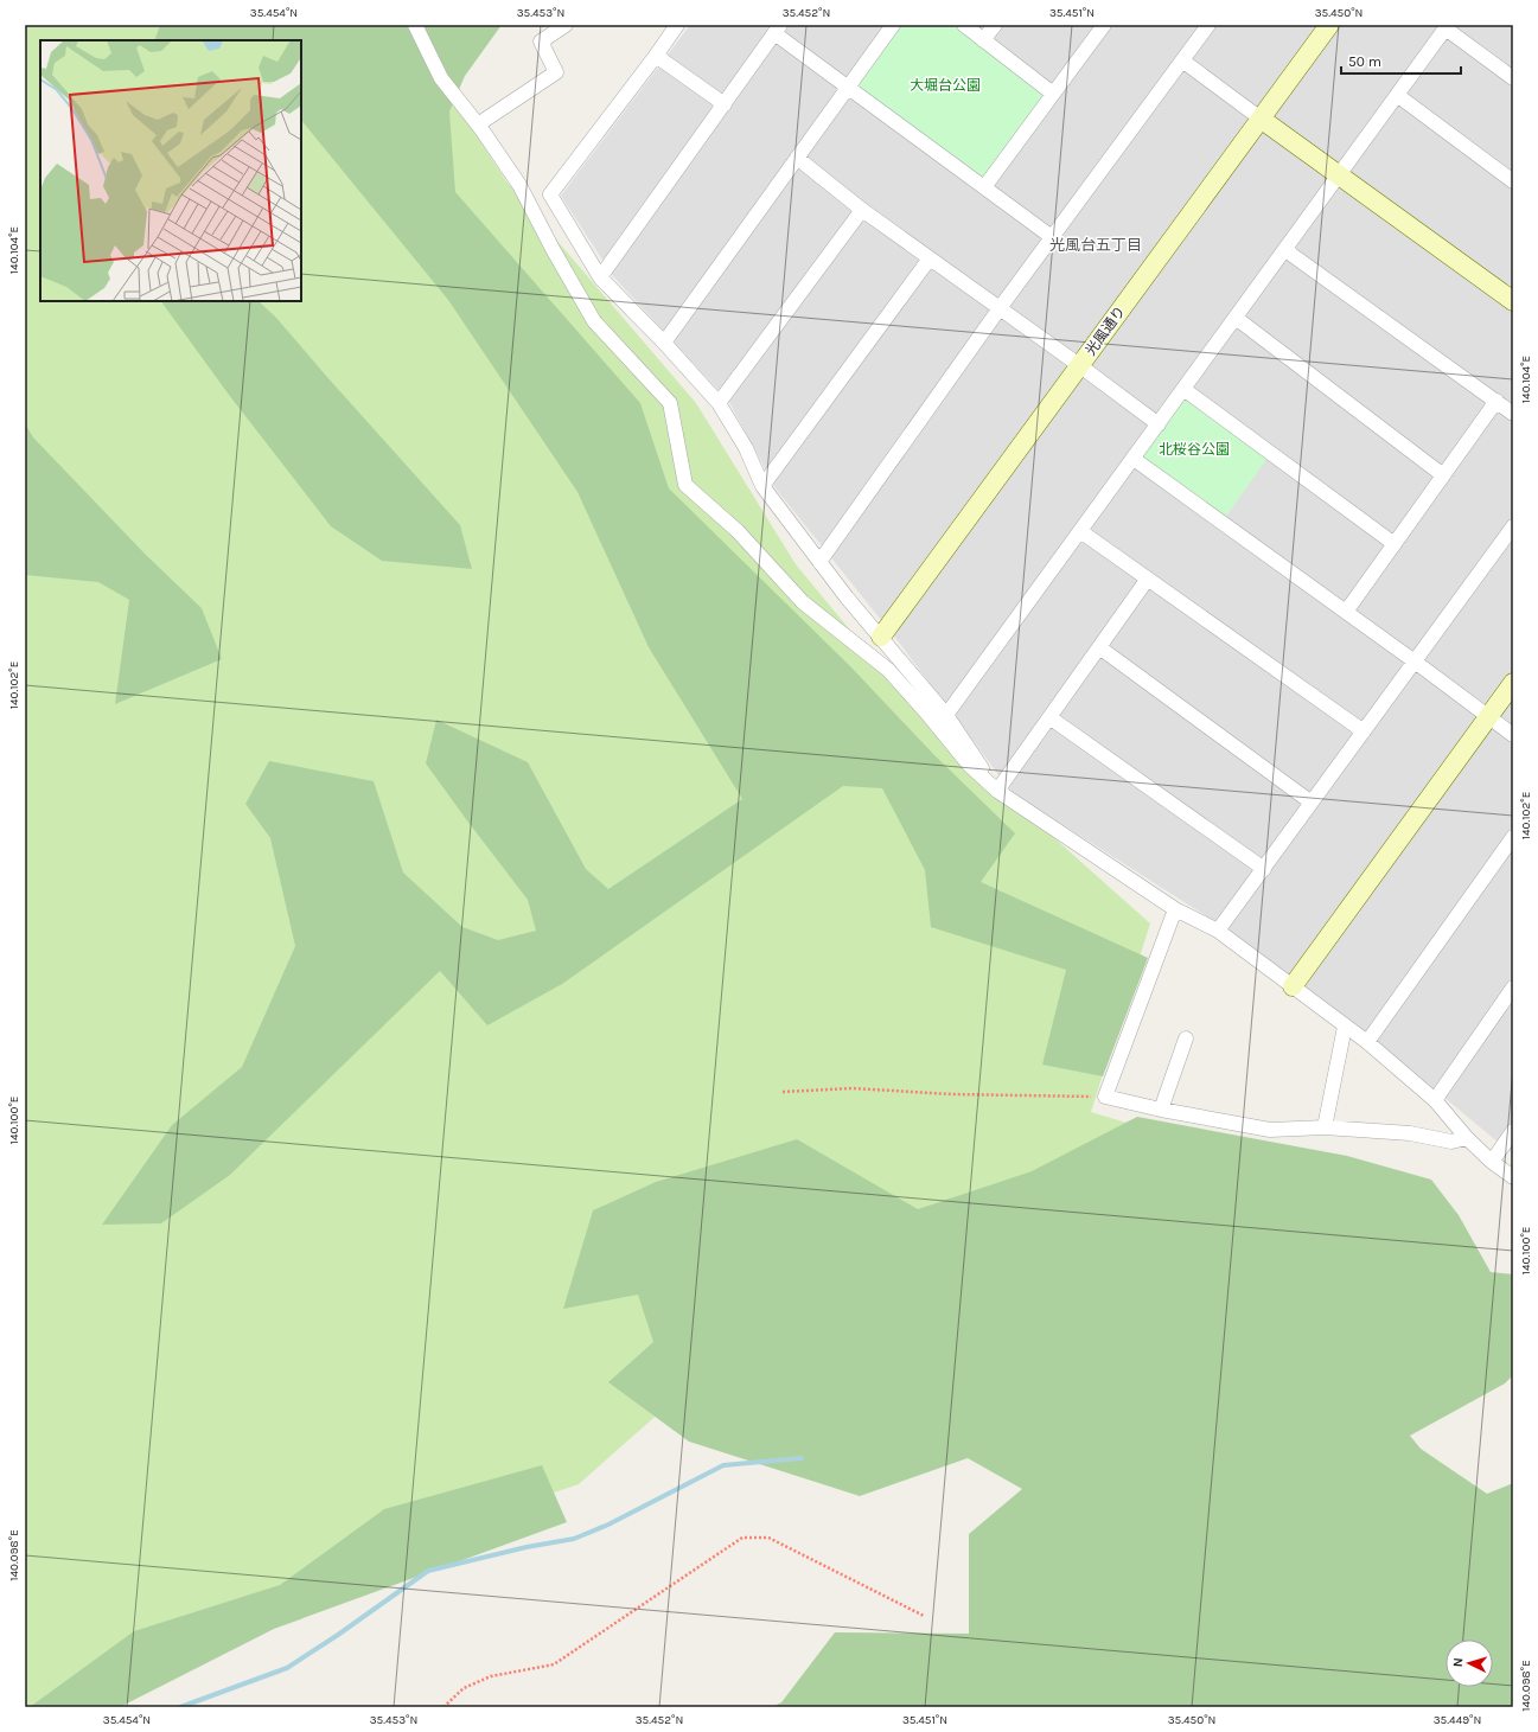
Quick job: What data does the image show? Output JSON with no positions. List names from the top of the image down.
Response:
{
  "streets": {
    "street": ["光風通り"]
  },
  "districts": ["光風台五丁目"],
  "parks": ["大堀台公園", "北桜谷公園"],
  "scale_bar": "50 m",
  "north": "left",
  "coordinates": [
    "35.454°N",
    "35.453°N",
    "35.452°N",
    "35.451°N",
    "35.450°N",
    "140.104°E",
    "140.102°E",
    "140.100°E",
    "140.098°E",
    "35.449°N"
  ]
}
